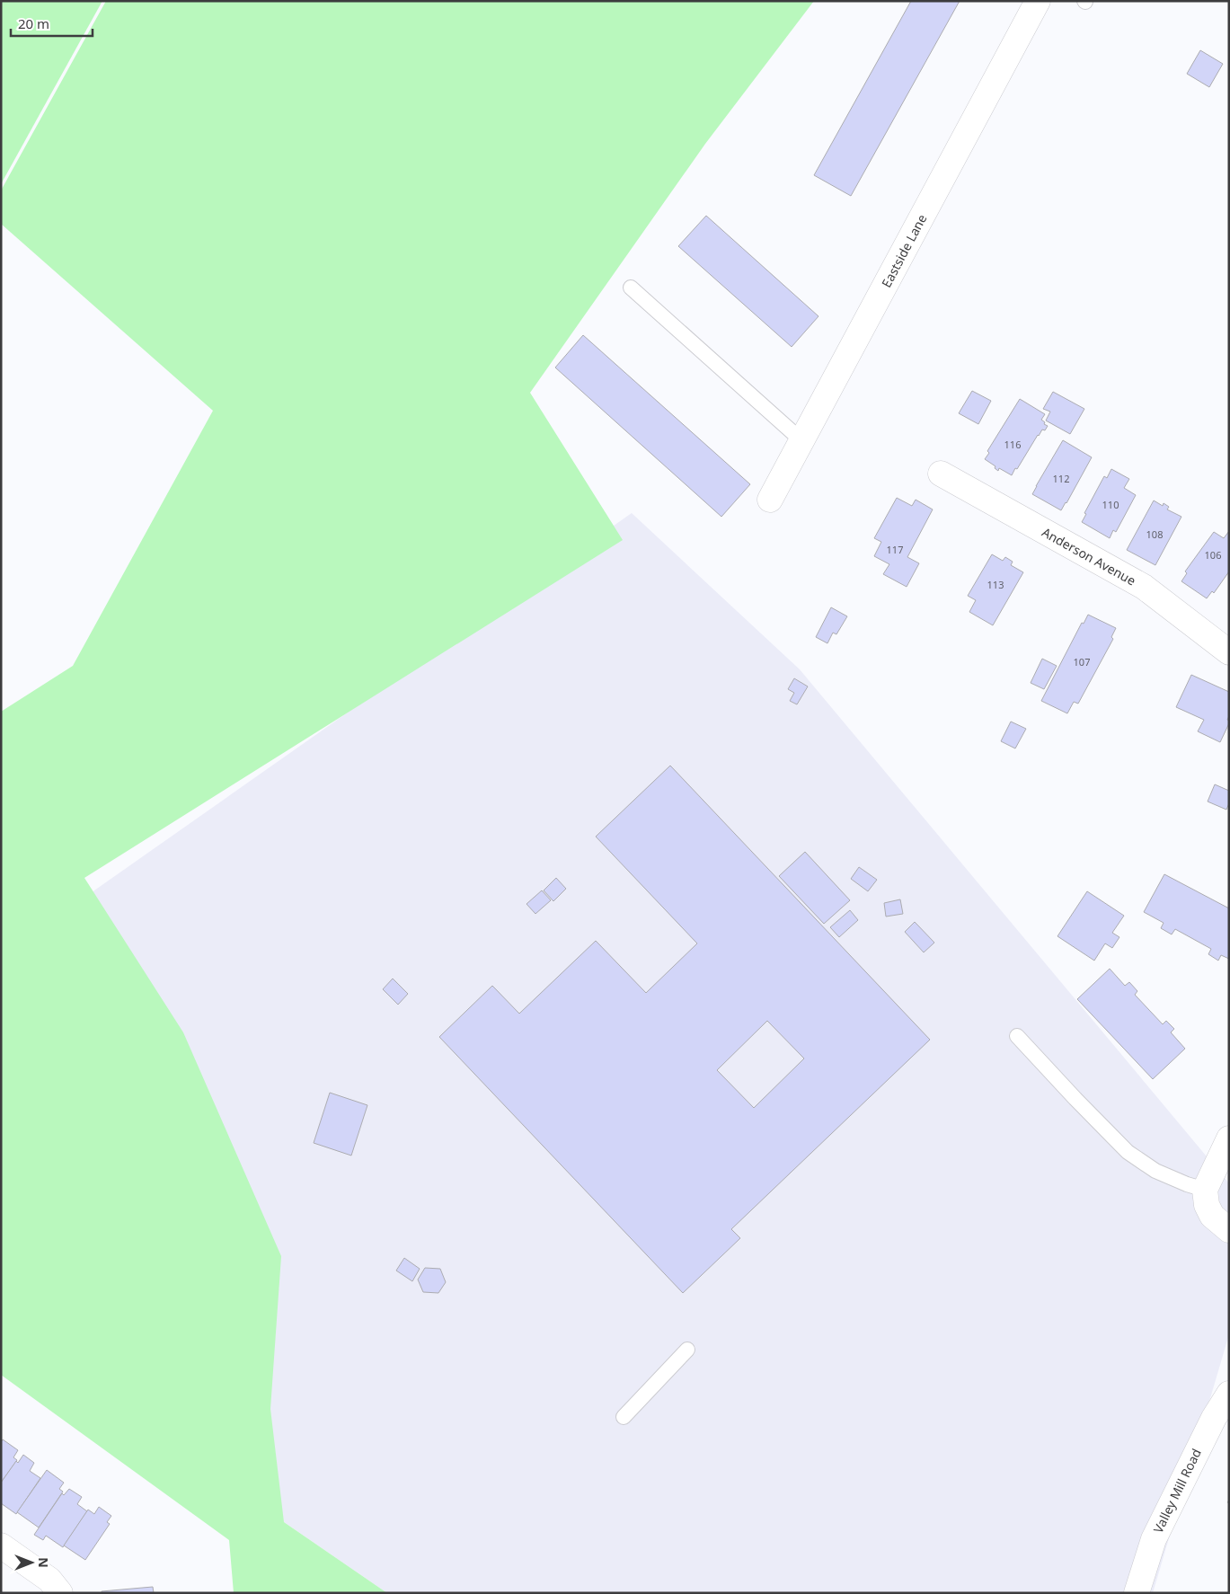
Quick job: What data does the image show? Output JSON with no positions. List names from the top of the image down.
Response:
{
  "streets": {
    "street": ["Eastside Lane", "Anderson Avenue", "Valley Mill Road"]
  },
  "house_numbers": [
    "116",
    "112",
    "110",
    "108",
    "117",
    "106",
    "113",
    "107"
  ],
  "scale_bar": "20 m",
  "north": "right"
}
